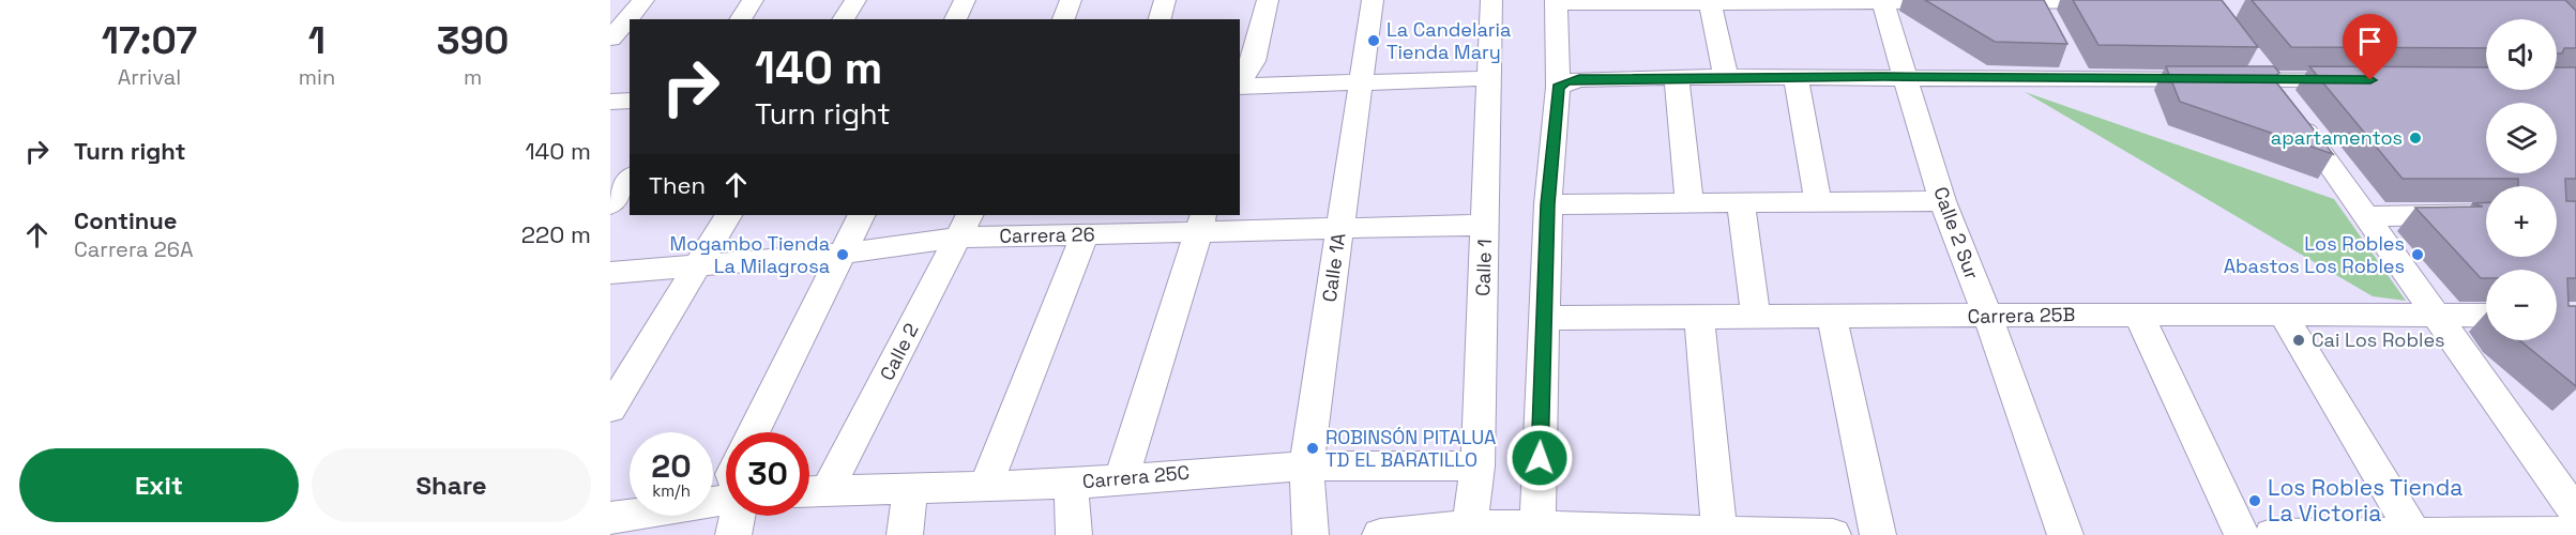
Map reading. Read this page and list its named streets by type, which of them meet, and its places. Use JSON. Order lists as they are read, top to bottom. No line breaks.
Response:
{"streets":{"street":["Calle 2 Sur","Carrera 26","Calle 1A","Calle 1","Carrera 25B","Calle 2","Carrera 25C"]},"crossings":[["Calle 2 Sur","Carrera 25B"],["Carrera 26","Calle 1A"],["Carrera 26","Calle 1"],["Carrera 26","Calle 2"],["Calle 1A","Carrera 25C"],["Calle 1","Carrera 25C"],["Calle 2","Carrera 25C"]],"places":["La Candelaria Tienda Mary","apartamentos","Mogambo Tienda La Milagrosa","Los Robles Abastos Los Robles","Cai Los Robles","ROBINSÓN PITALUA TD EL BARATILLO","Los Robles Tienda La Victoria"],"page":{"eta":["17:07","Arrival","1","min","390","m"],"map_buttons":["+","−"],"turn":["140 m","Turn right"],"list":[{"name":"Turn right","value":"140 m"},{"name":"Continue","note":"Carrera 26A","value":"220 m"}],"then":"Then","speed":"20 km/h","limit":"30","buttons":["Exit","Share"]}}
